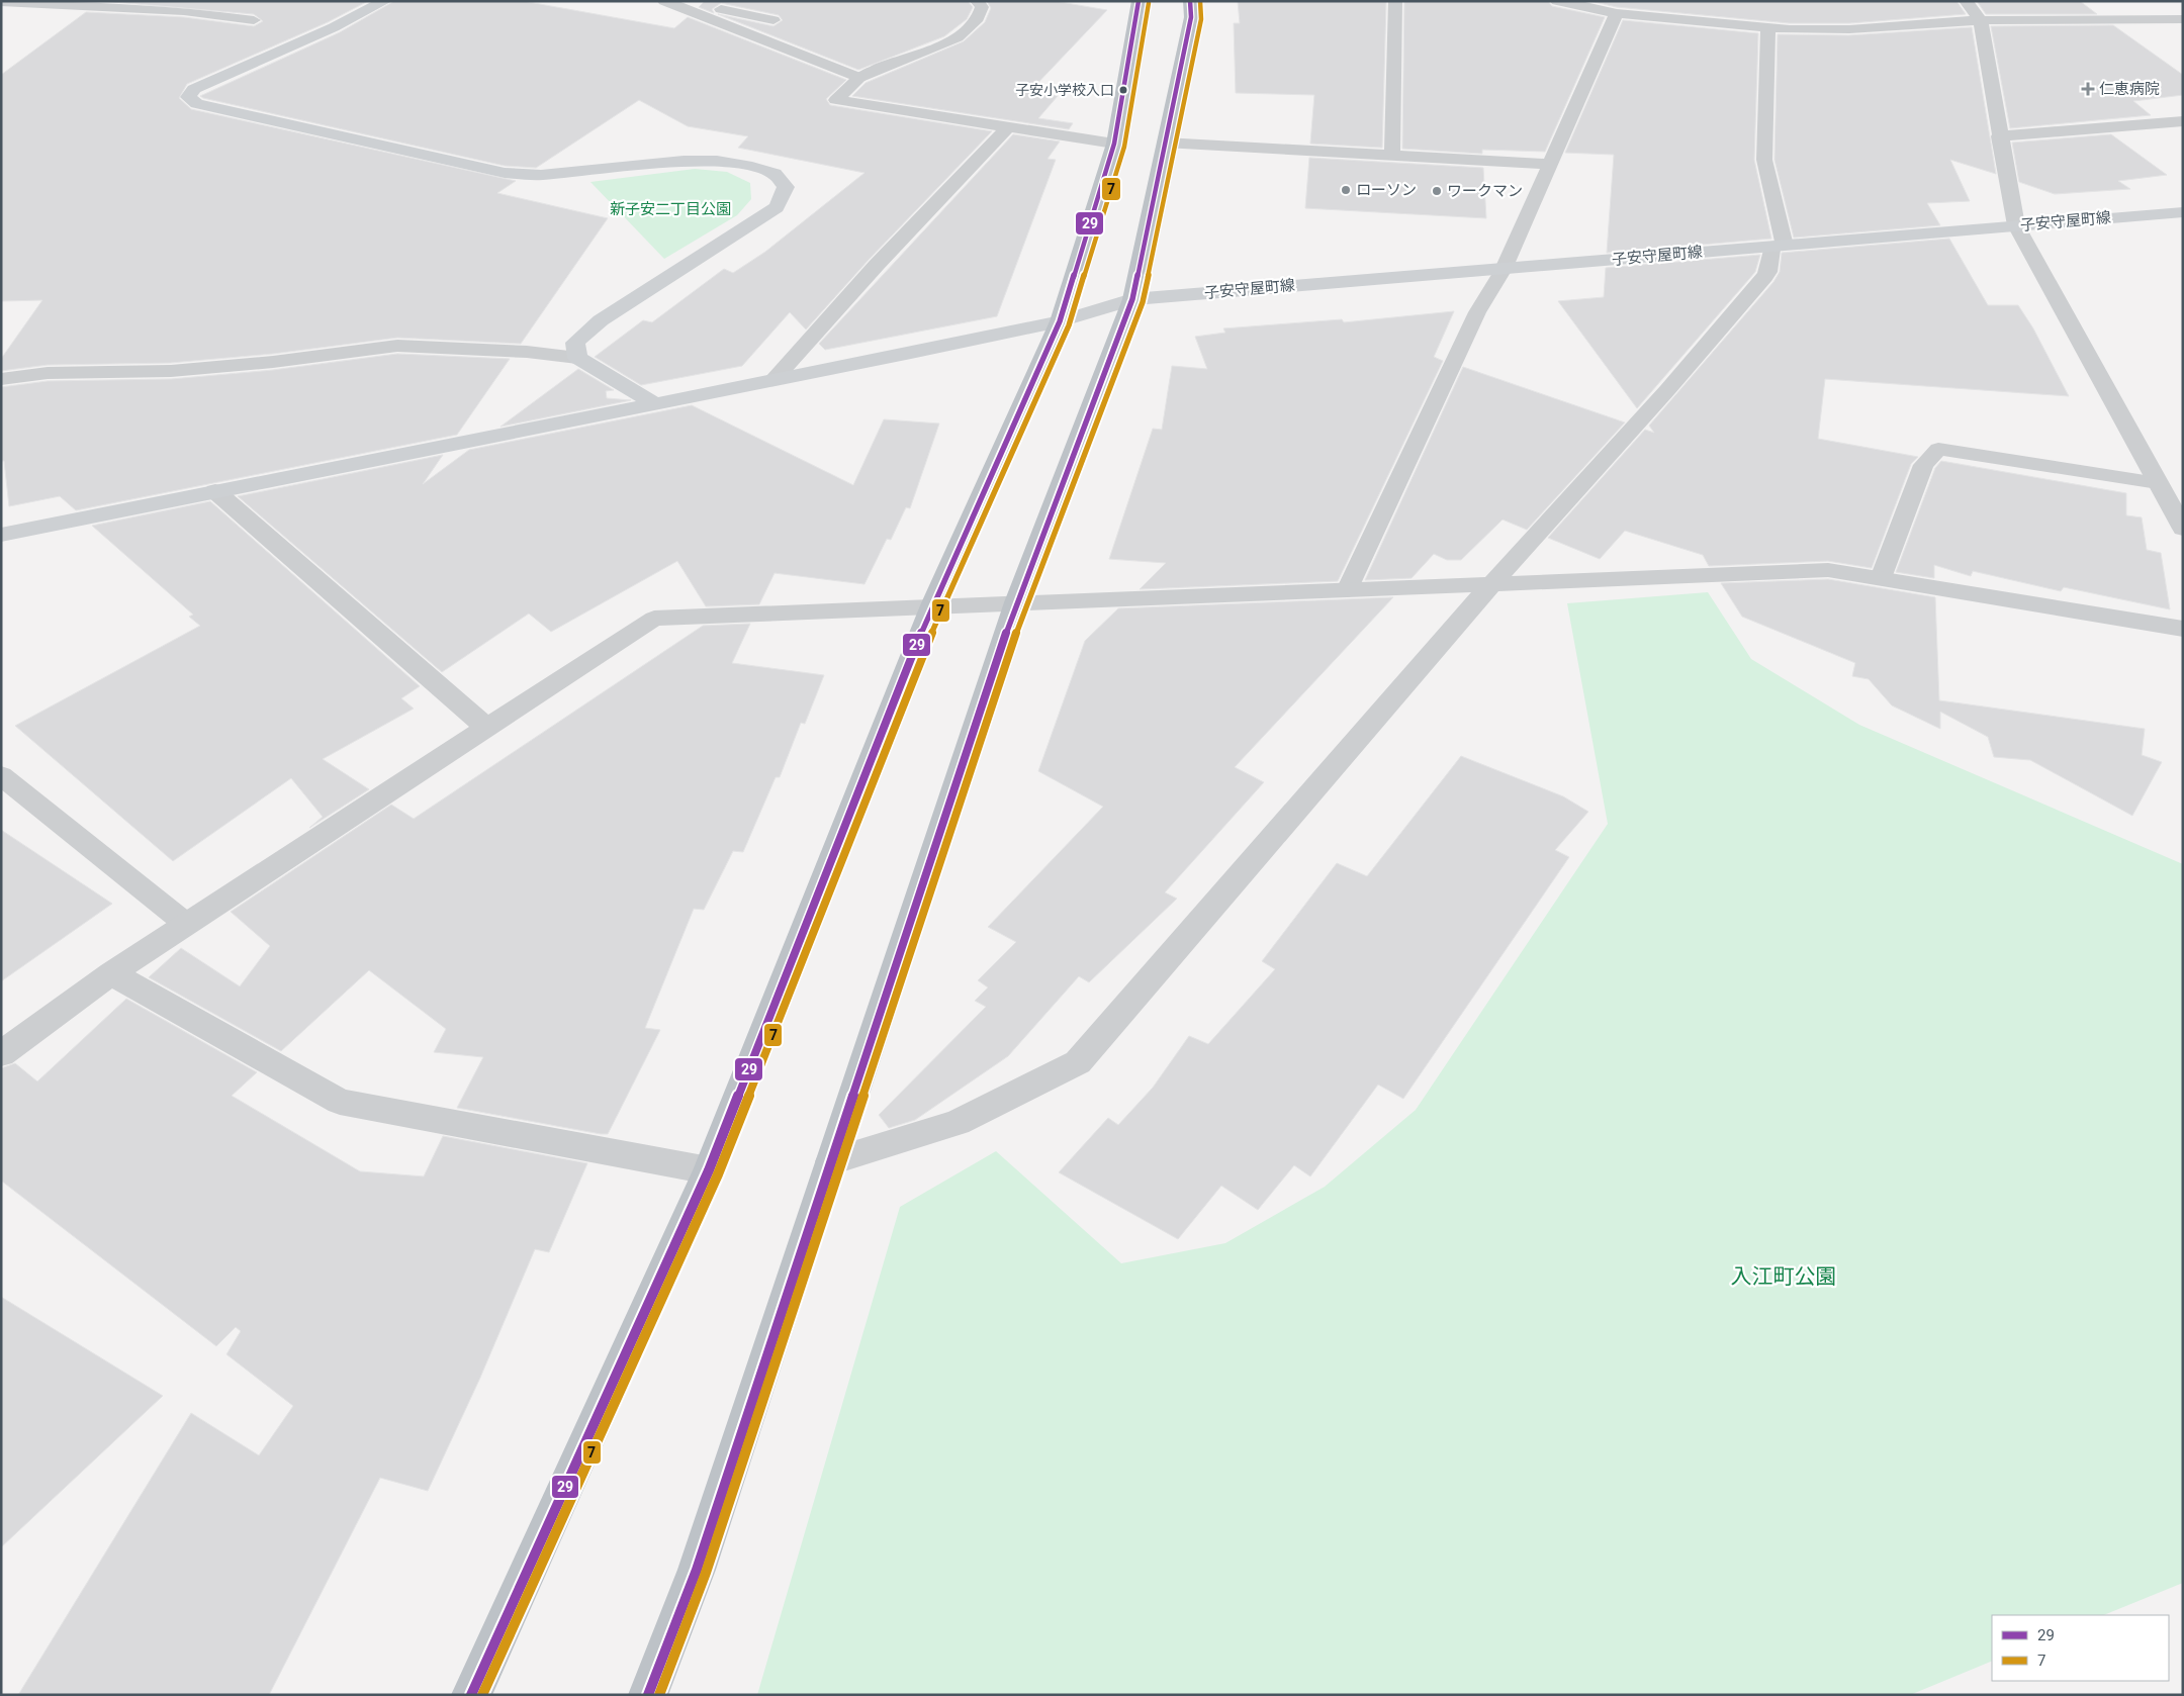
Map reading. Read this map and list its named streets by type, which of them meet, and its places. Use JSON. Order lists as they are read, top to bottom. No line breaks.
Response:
{"streets":{"street":["子安守屋町線"]},"parks":["新子安二丁目公園","入江町公園"],"places":{"health":["仁恵病院"],"other":["子安小学校入口","ローソン","ワークマン"]},"lines":["transit line 29","transit line 7"],"legend":["29","7"]}
